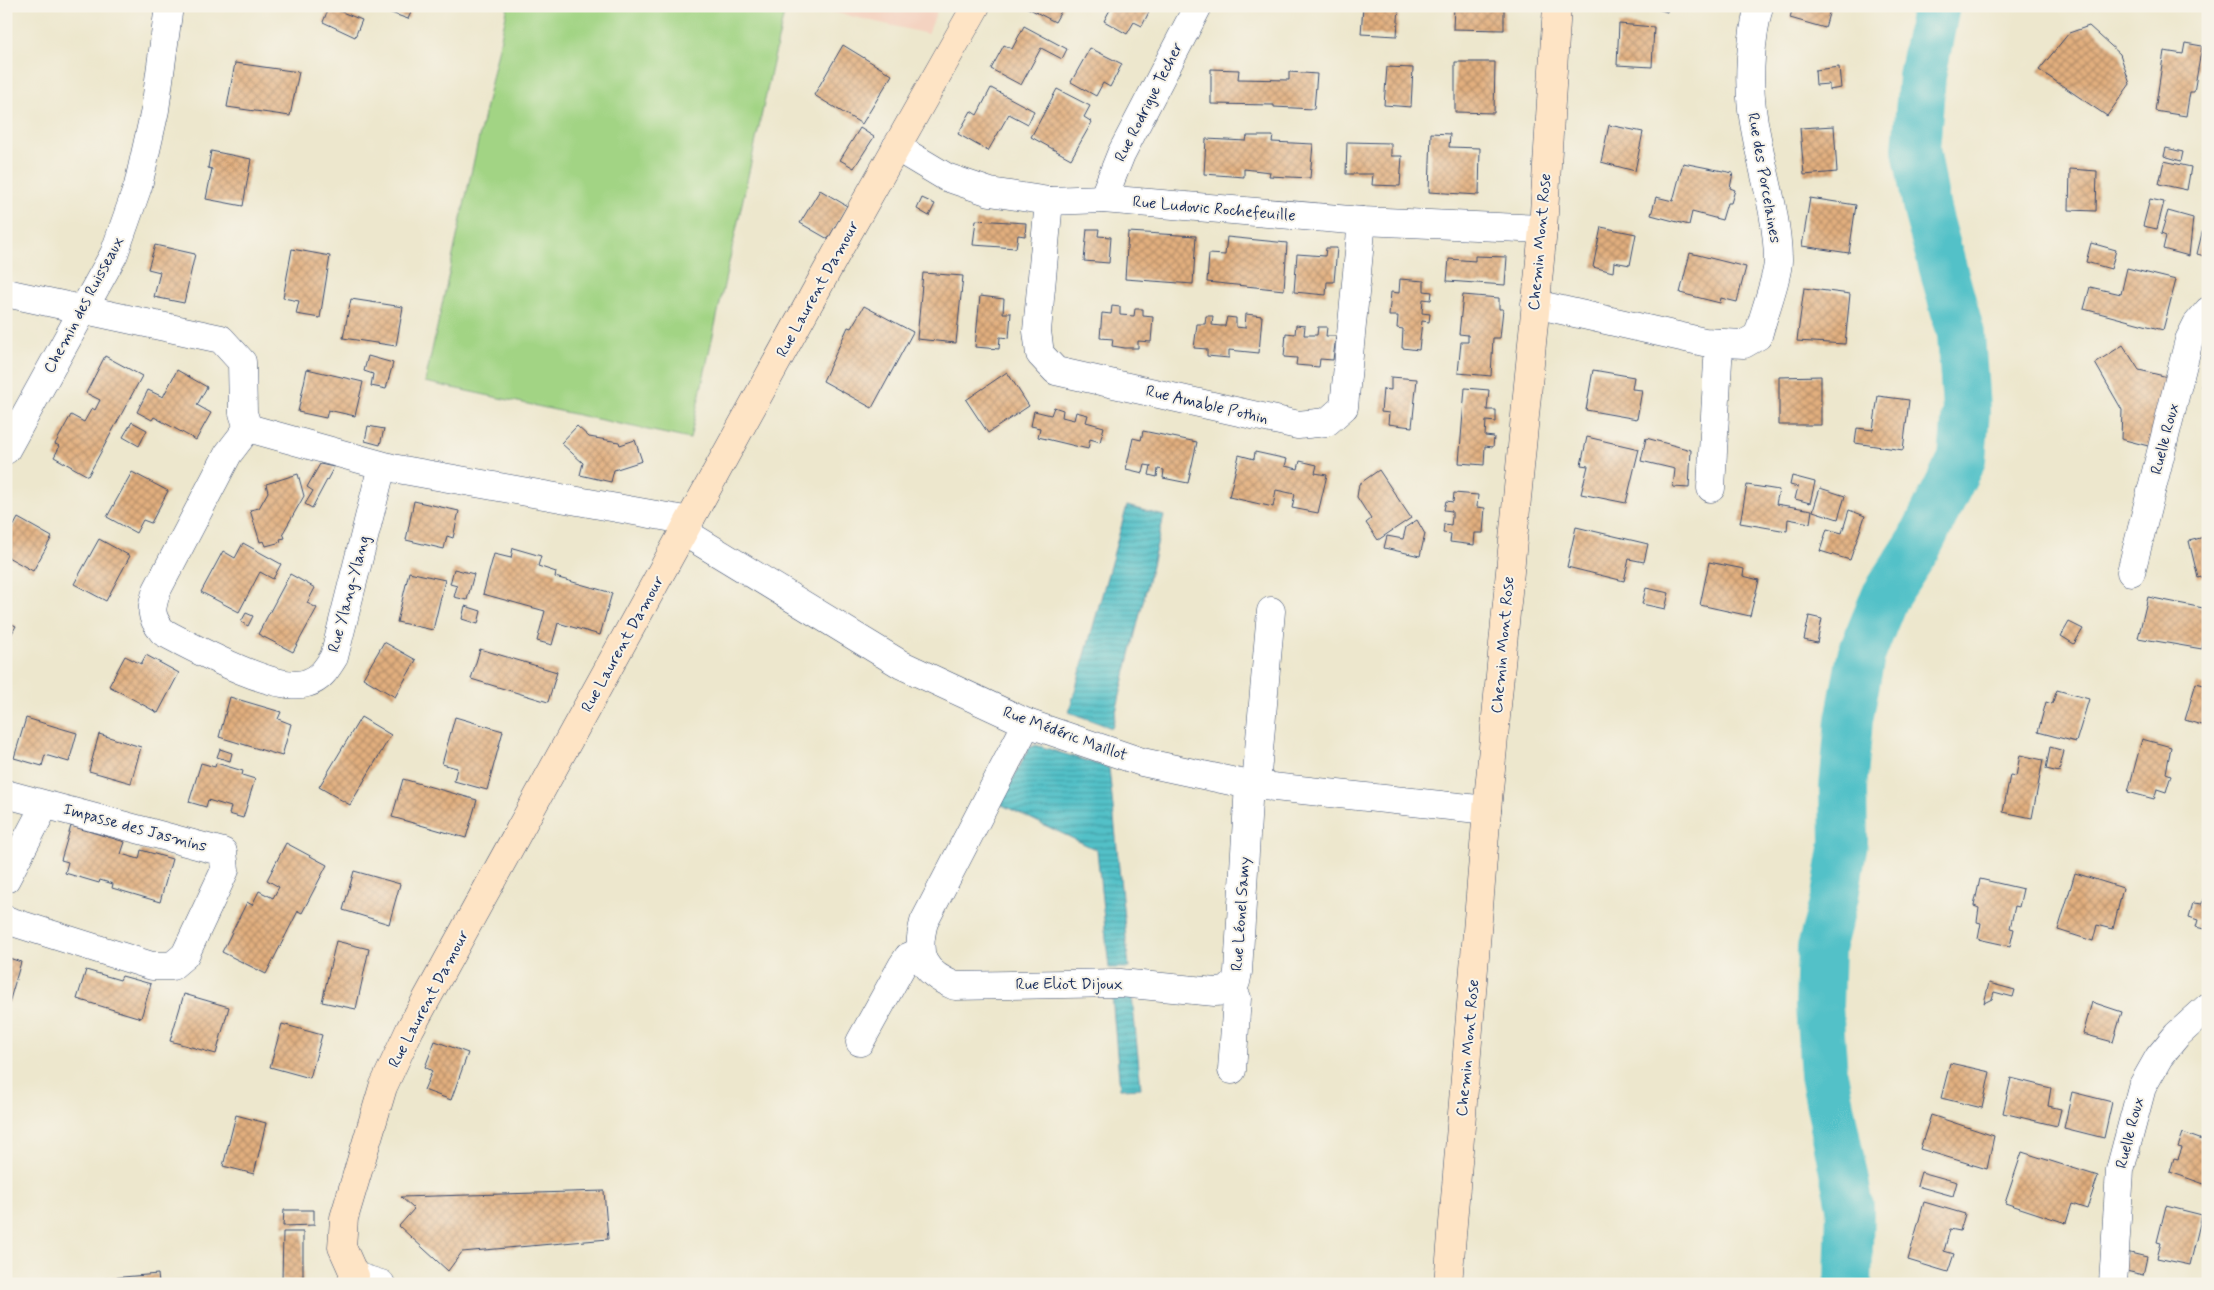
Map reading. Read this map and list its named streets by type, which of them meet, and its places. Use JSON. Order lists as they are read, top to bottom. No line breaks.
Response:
{"streets":{"street":["Rue Rodrigue Techer","Rue des Porcelaines","Rue Ludovic Rochefeuille","Chemin Mont Rose","Rue Laurent Damour","Chemin des Ruisseaux","Rue Amable Pothin","Ruelle Roux","Rue Ylang-Ylang","Rue Médéric Maillot","Impasse des Jasmins","Rue Léonel Samy","Rue Eliot Dijoux"]},"crossings":[["Rue Rodrigue Techer","Rue Ludovic Rochefeuille"],["Rue des Porcelaines","Chemin Mont Rose"],["Rue Ludovic Rochefeuille","Chemin Mont Rose"],["Rue Ludovic Rochefeuille","Rue Laurent Damour"],["Rue Ludovic Rochefeuille","Rue Amable Pothin"],["Chemin Mont Rose","Rue Médéric Maillot"],["Rue Laurent Damour","Rue Médéric Maillot"],["Rue Médéric Maillot","Rue Léonel Samy"],["Rue Léonel Samy","Rue Eliot Dijoux"]]}
